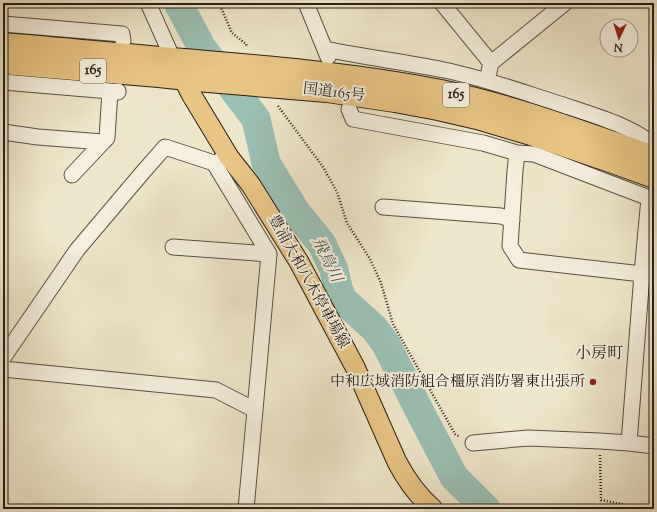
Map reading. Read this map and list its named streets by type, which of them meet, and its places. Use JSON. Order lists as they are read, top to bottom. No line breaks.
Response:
{"streets":{"highway":["165","国道165号"],"main road":["豊浦大和八木停車場線"]},"crossings":[["国道165号","豊浦大和八木停車場線"]],"districts":["小房町"],"water":["飛鳥川"],"places":["中和広域消防組合橿原消防署東出張所"],"north":"bottom"}
